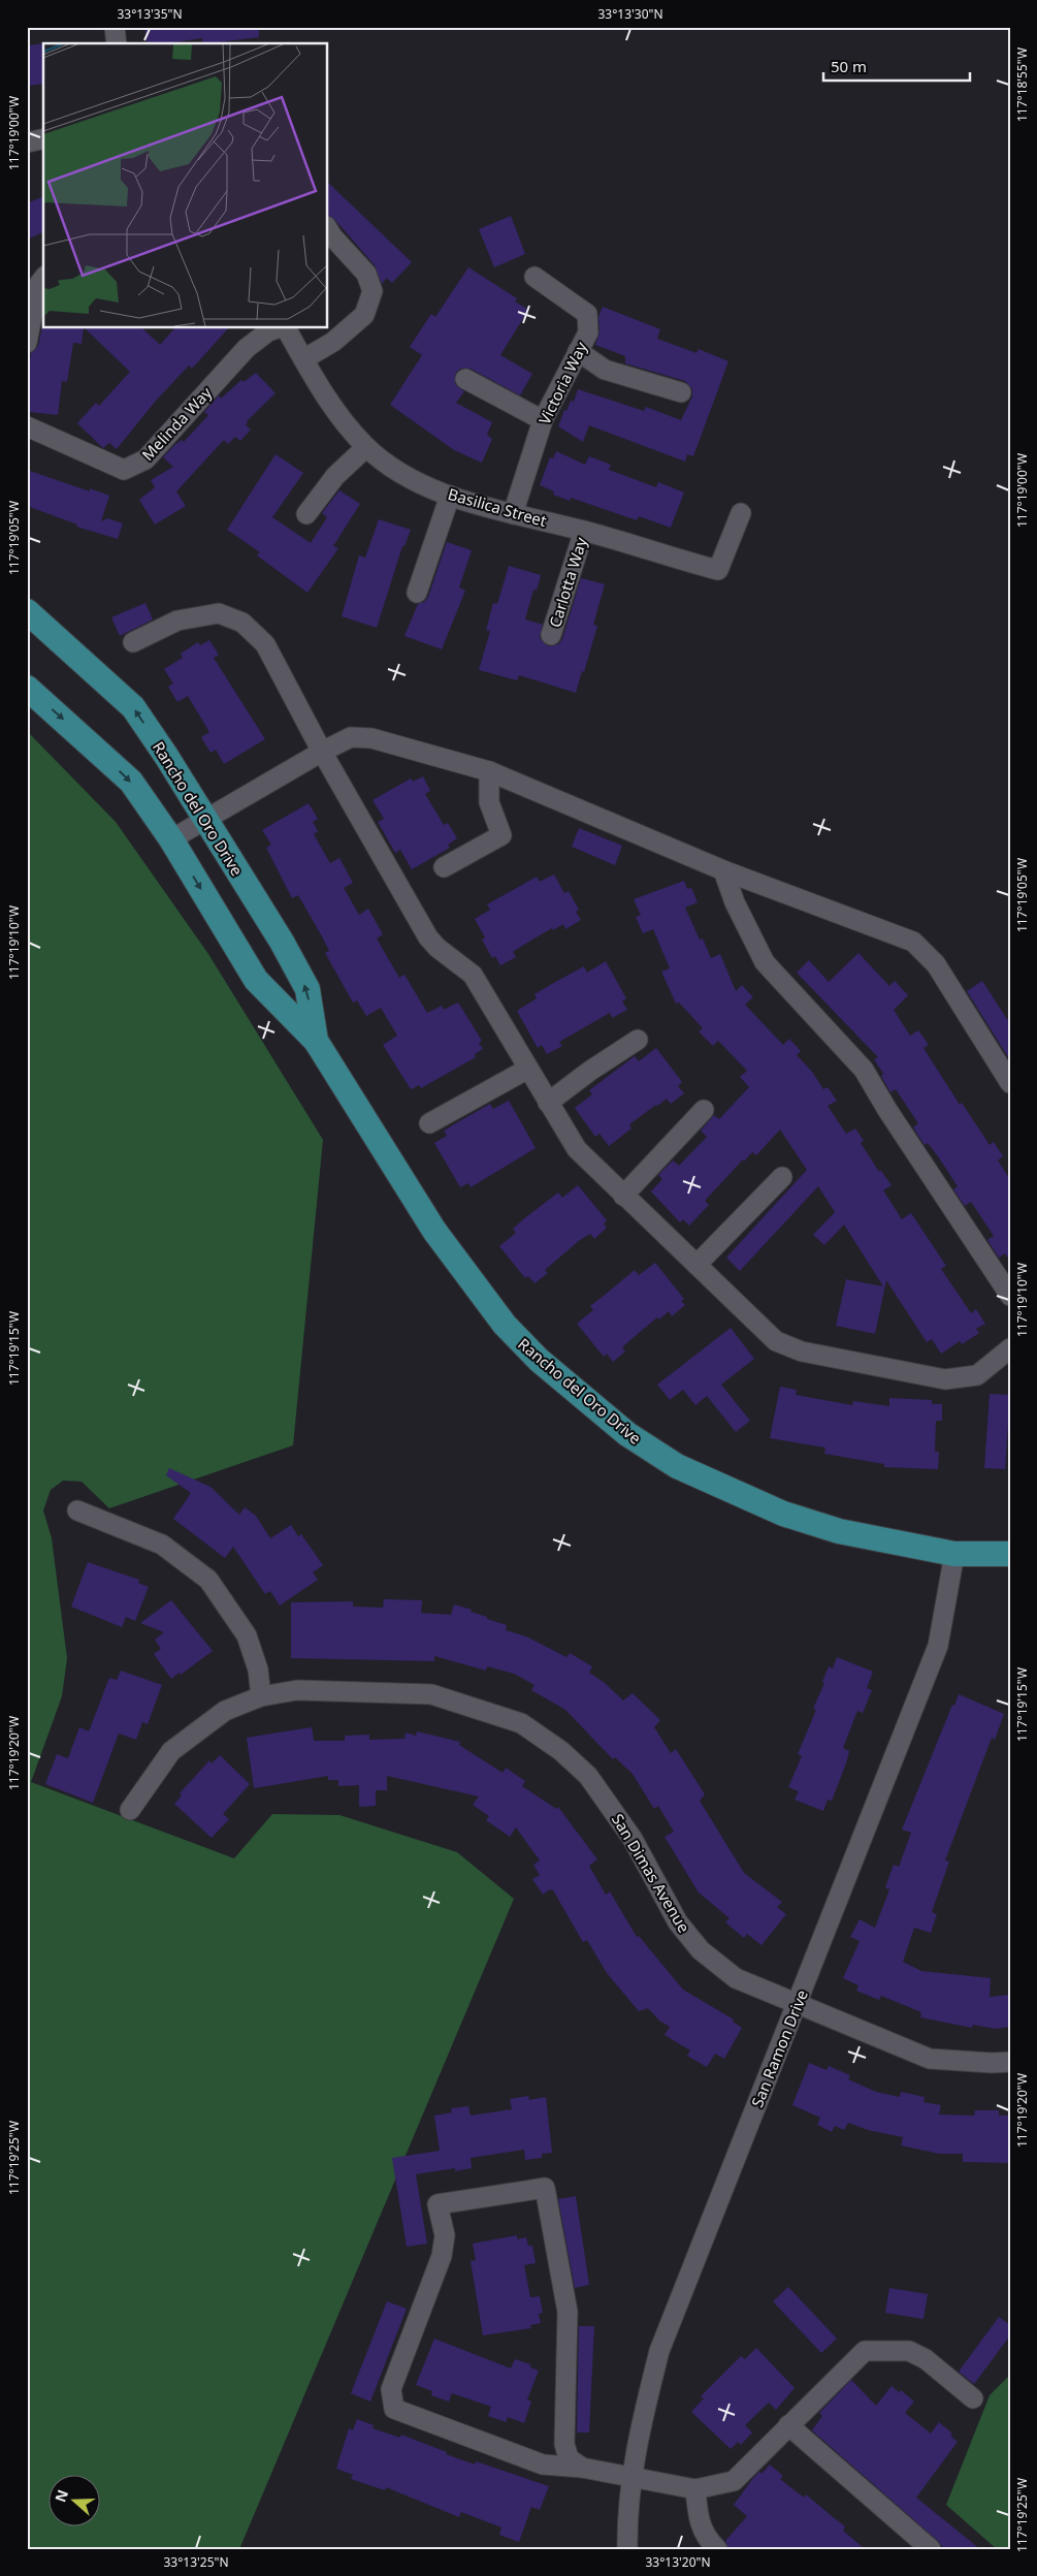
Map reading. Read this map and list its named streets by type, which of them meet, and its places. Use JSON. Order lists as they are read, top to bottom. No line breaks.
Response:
{"streets":{"main road":["Rancho del Oro Drive"],"street":["Victoria Way","Melinda Way","Basilica Street","Carlotta Way","San Dimas Avenue","San Ramon Drive"]},"crossings":[["Victoria Way","Basilica Street"],["Basilica Street","Carlotta Way"],["Rancho del Oro Drive","San Ramon Drive"],["San Dimas Avenue","San Ramon Drive"]],"scale_bar":"50 m","north":"left","coordinates":["33°13'35\"N","33°13'30\"N","117°18'55\"W","117°19'00\"W","117°19'05\"W","117°19'10\"W","117°19'15\"W","117°19'20\"W","117°19'25\"W","33°13'25\"N","33°13'20\"N"]}
